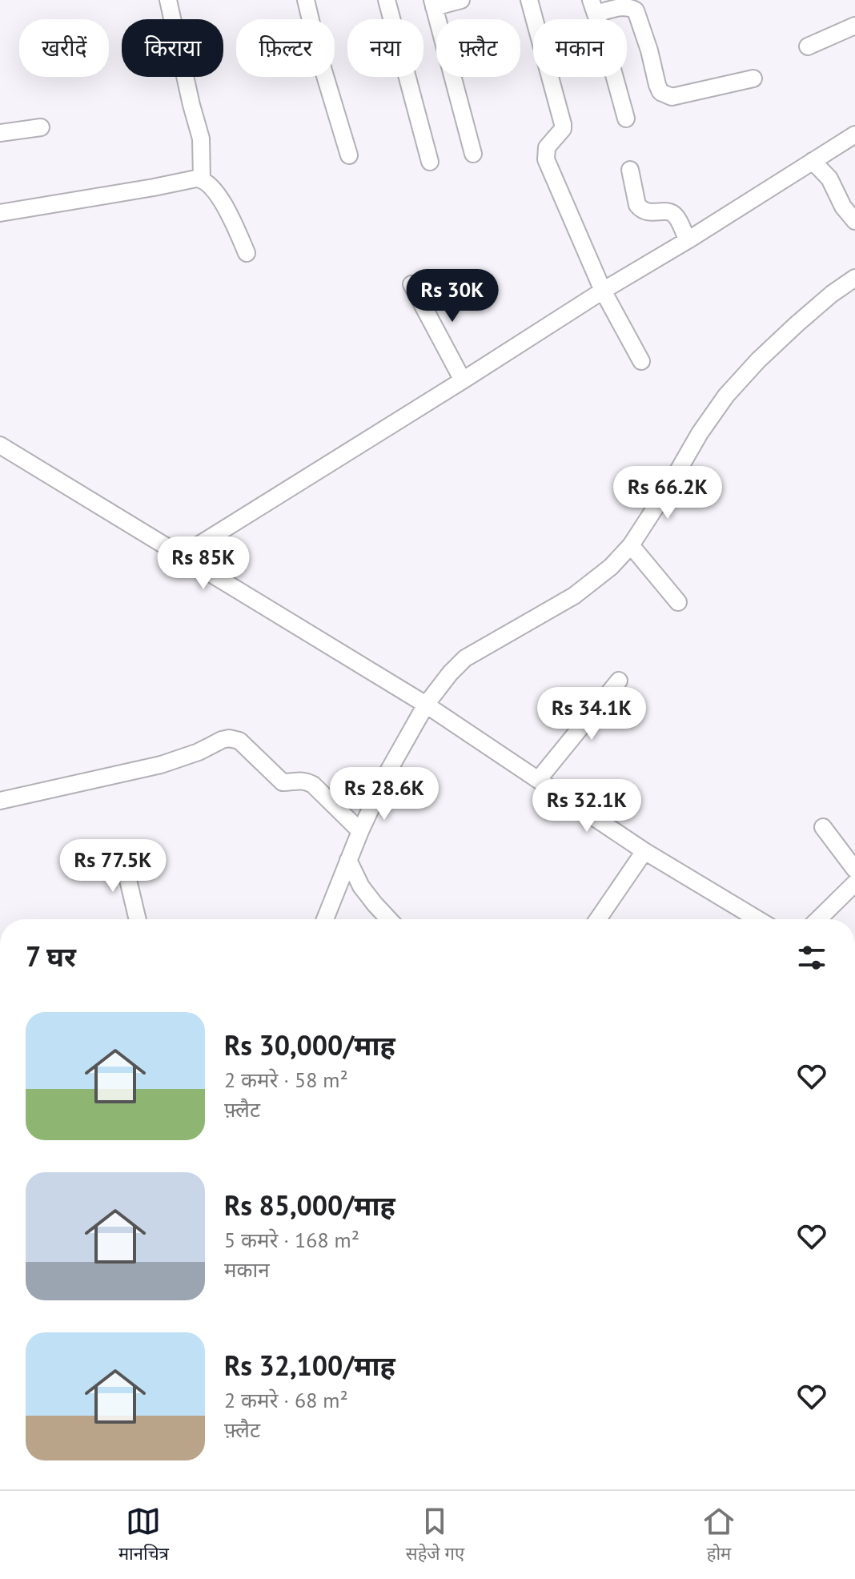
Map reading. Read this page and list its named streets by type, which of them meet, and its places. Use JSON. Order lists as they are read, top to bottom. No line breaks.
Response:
{"page":{"chip":["खरीदें","किराया","फ़िल्टर","नया","फ़्लैट","मकान"],"price":["Rs 30K","Rs 66.2K","Rs 85K","Rs 34.1K","Rs 28.6K","Rs 32.1K","Rs 77.5K"],"heading":"7 घर","list":[{"name":"Rs 30,000/माह","note":"2 कमरे · 58 m² · फ़्लैट"},{"name":"Rs 85,000/माह","note":"5 कमरे · 168 m² · मकान"},{"name":"Rs 32,100/माह","note":"2 कमरे · 68 m² · फ़्लैट"}],"tabs":["मानचित्र","सहेजे गए","होम"]}}
